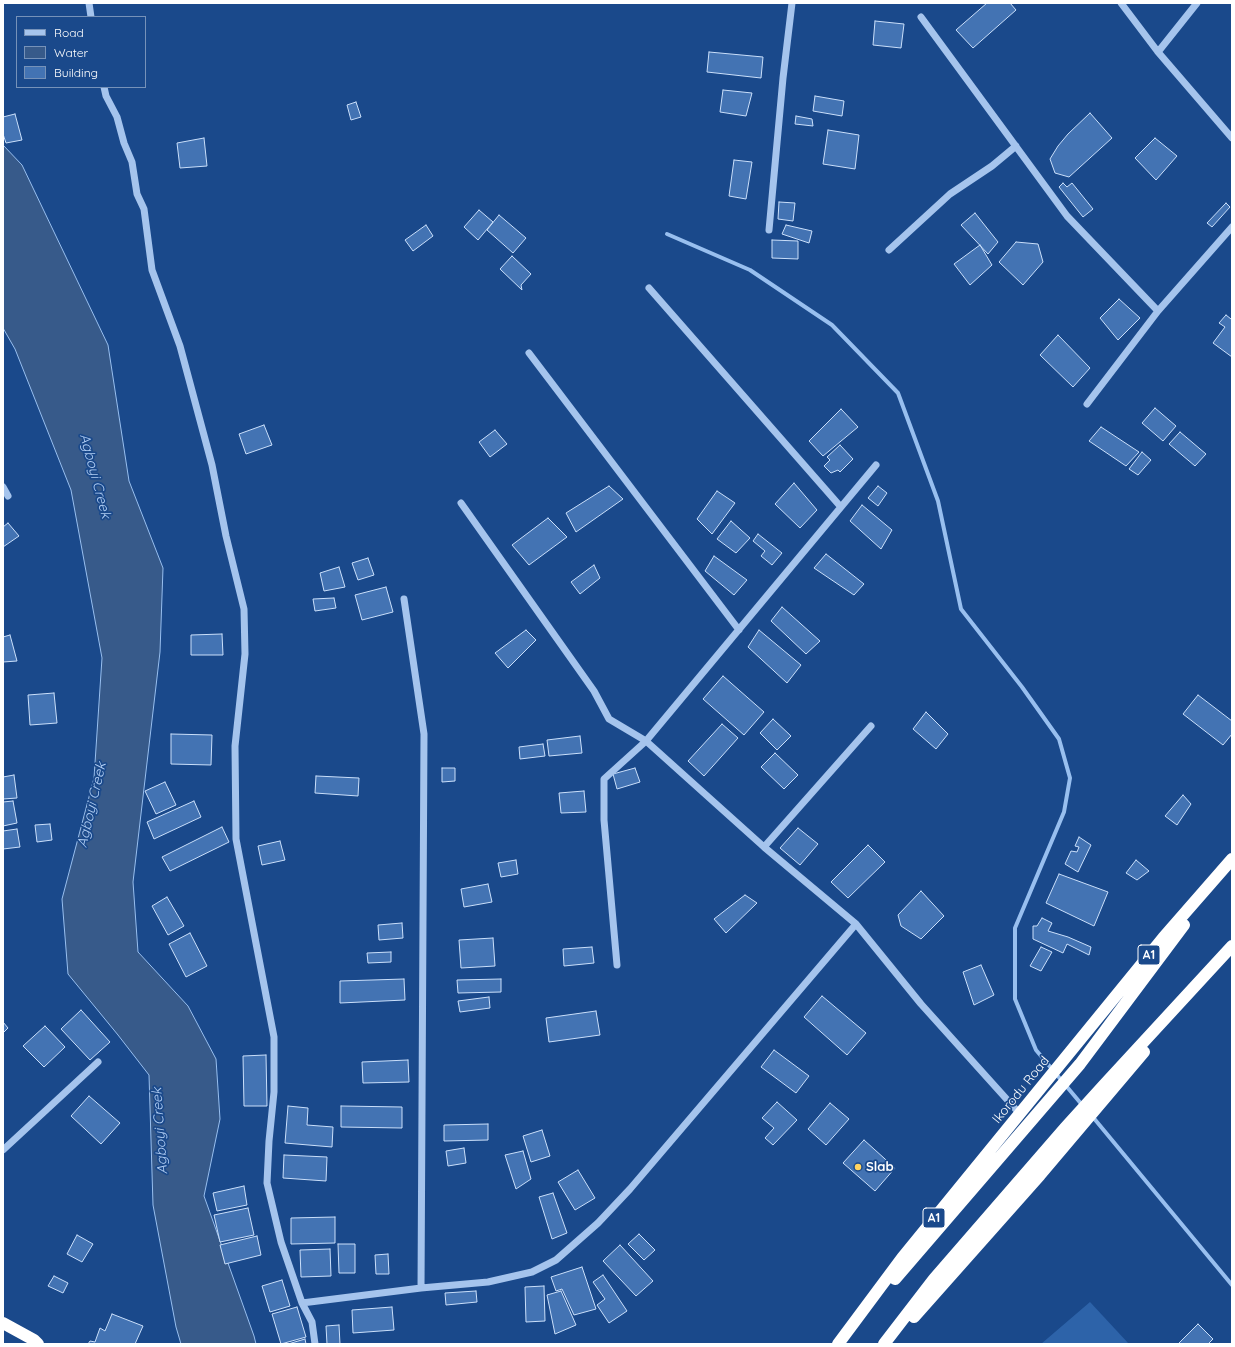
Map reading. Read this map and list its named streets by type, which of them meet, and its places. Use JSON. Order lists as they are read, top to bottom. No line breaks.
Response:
{"streets":{"highway":["A1","Ikorodu Road"]},"water":["Agboyi Creek"],"places":["Slab"],"legend":["Road","Water","Building"]}
